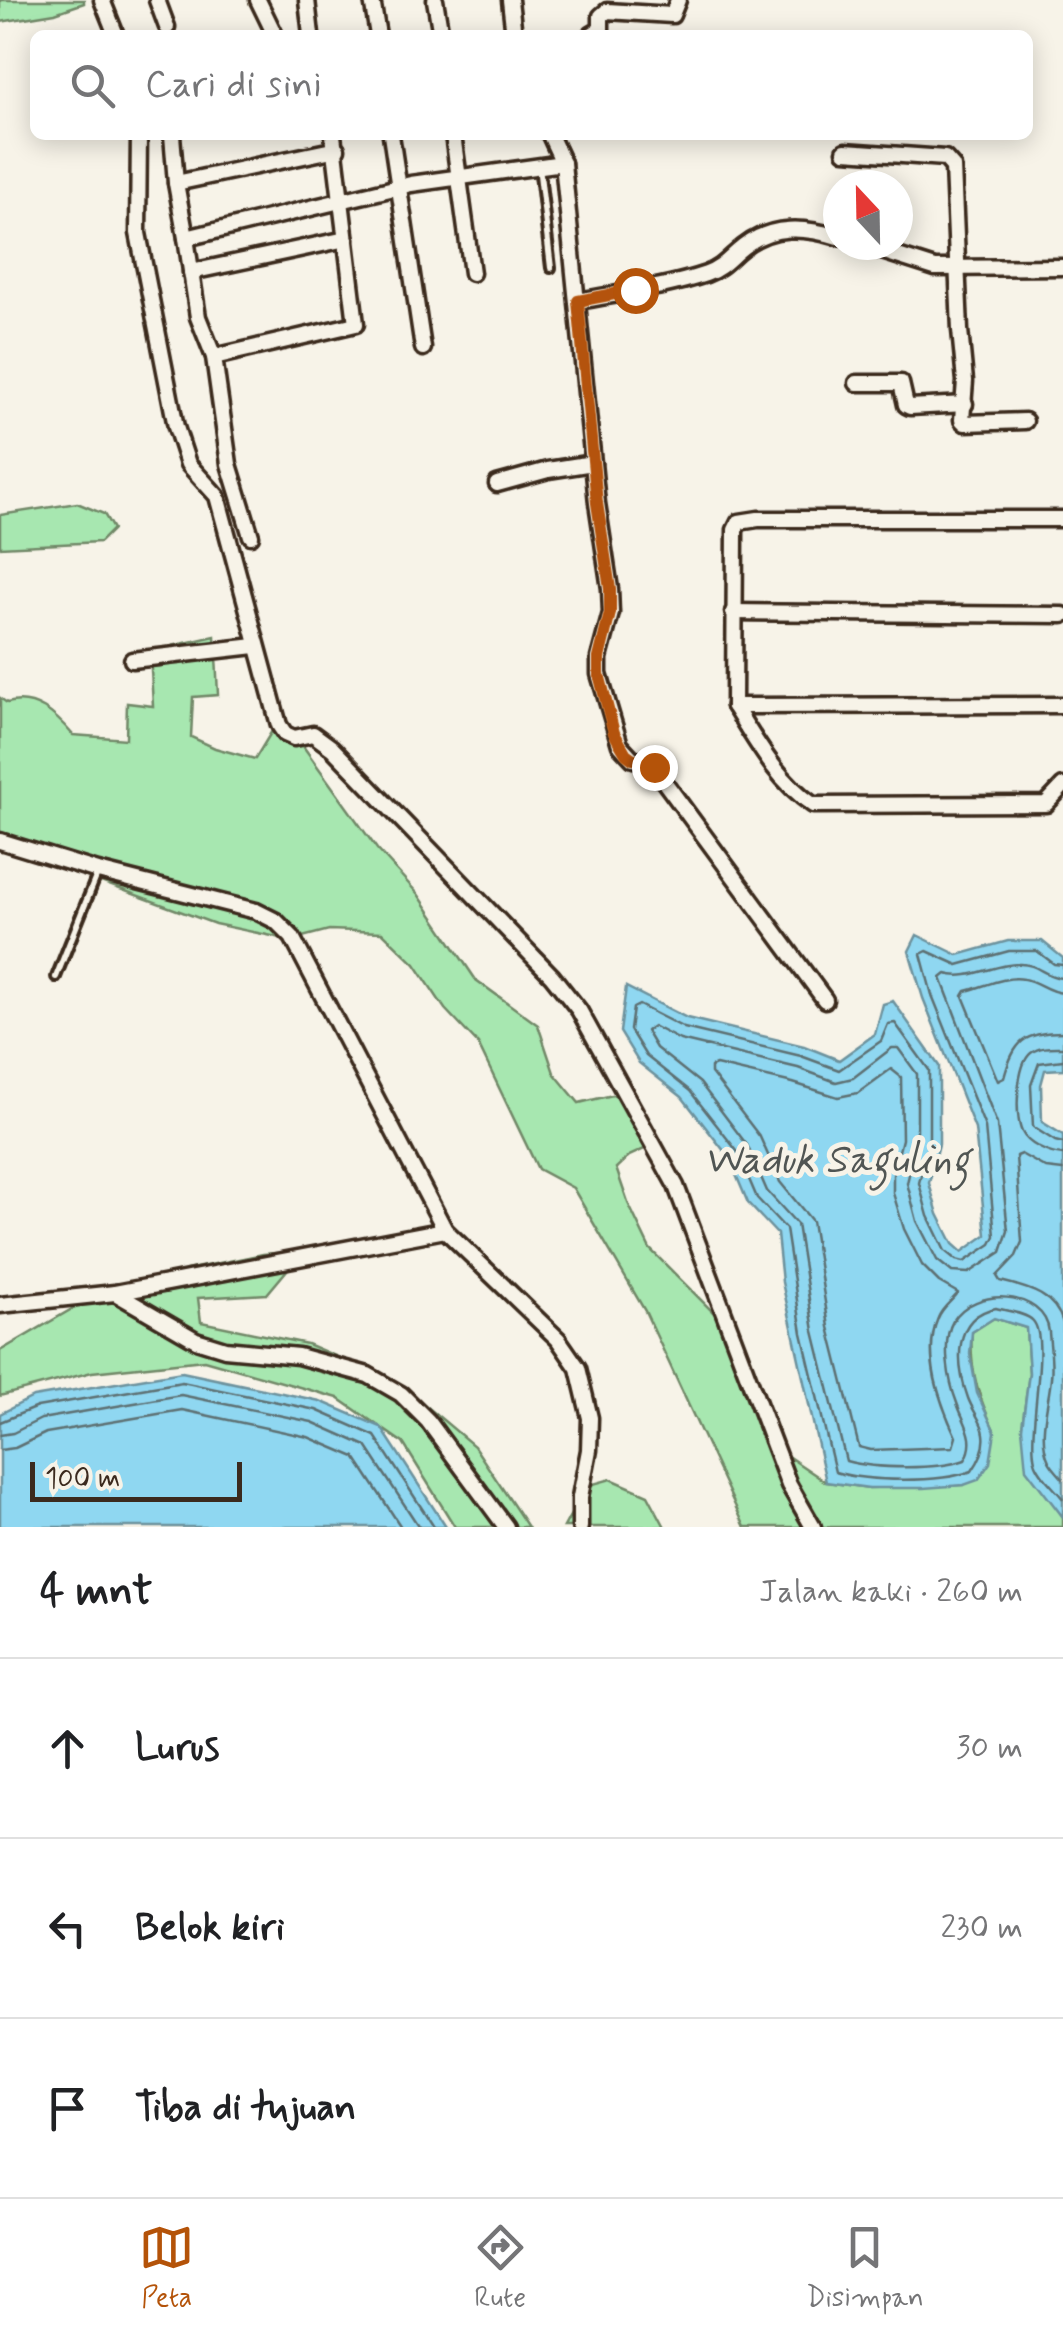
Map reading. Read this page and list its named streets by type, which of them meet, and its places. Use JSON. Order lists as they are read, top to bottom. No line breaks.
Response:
{"water":["Waduk Saguling"],"scale_bar":"100 m","north":"top","page":{"search":"Cari di sini","scale":"100 m","heading":["4 mnt","Jalan kaki · 260 m"],"list":[["Lurus","30 m"],["Belok kiri","230 m"],"Tiba di tujuan"],"nav":["Peta","Rute","Disimpan"]}}
